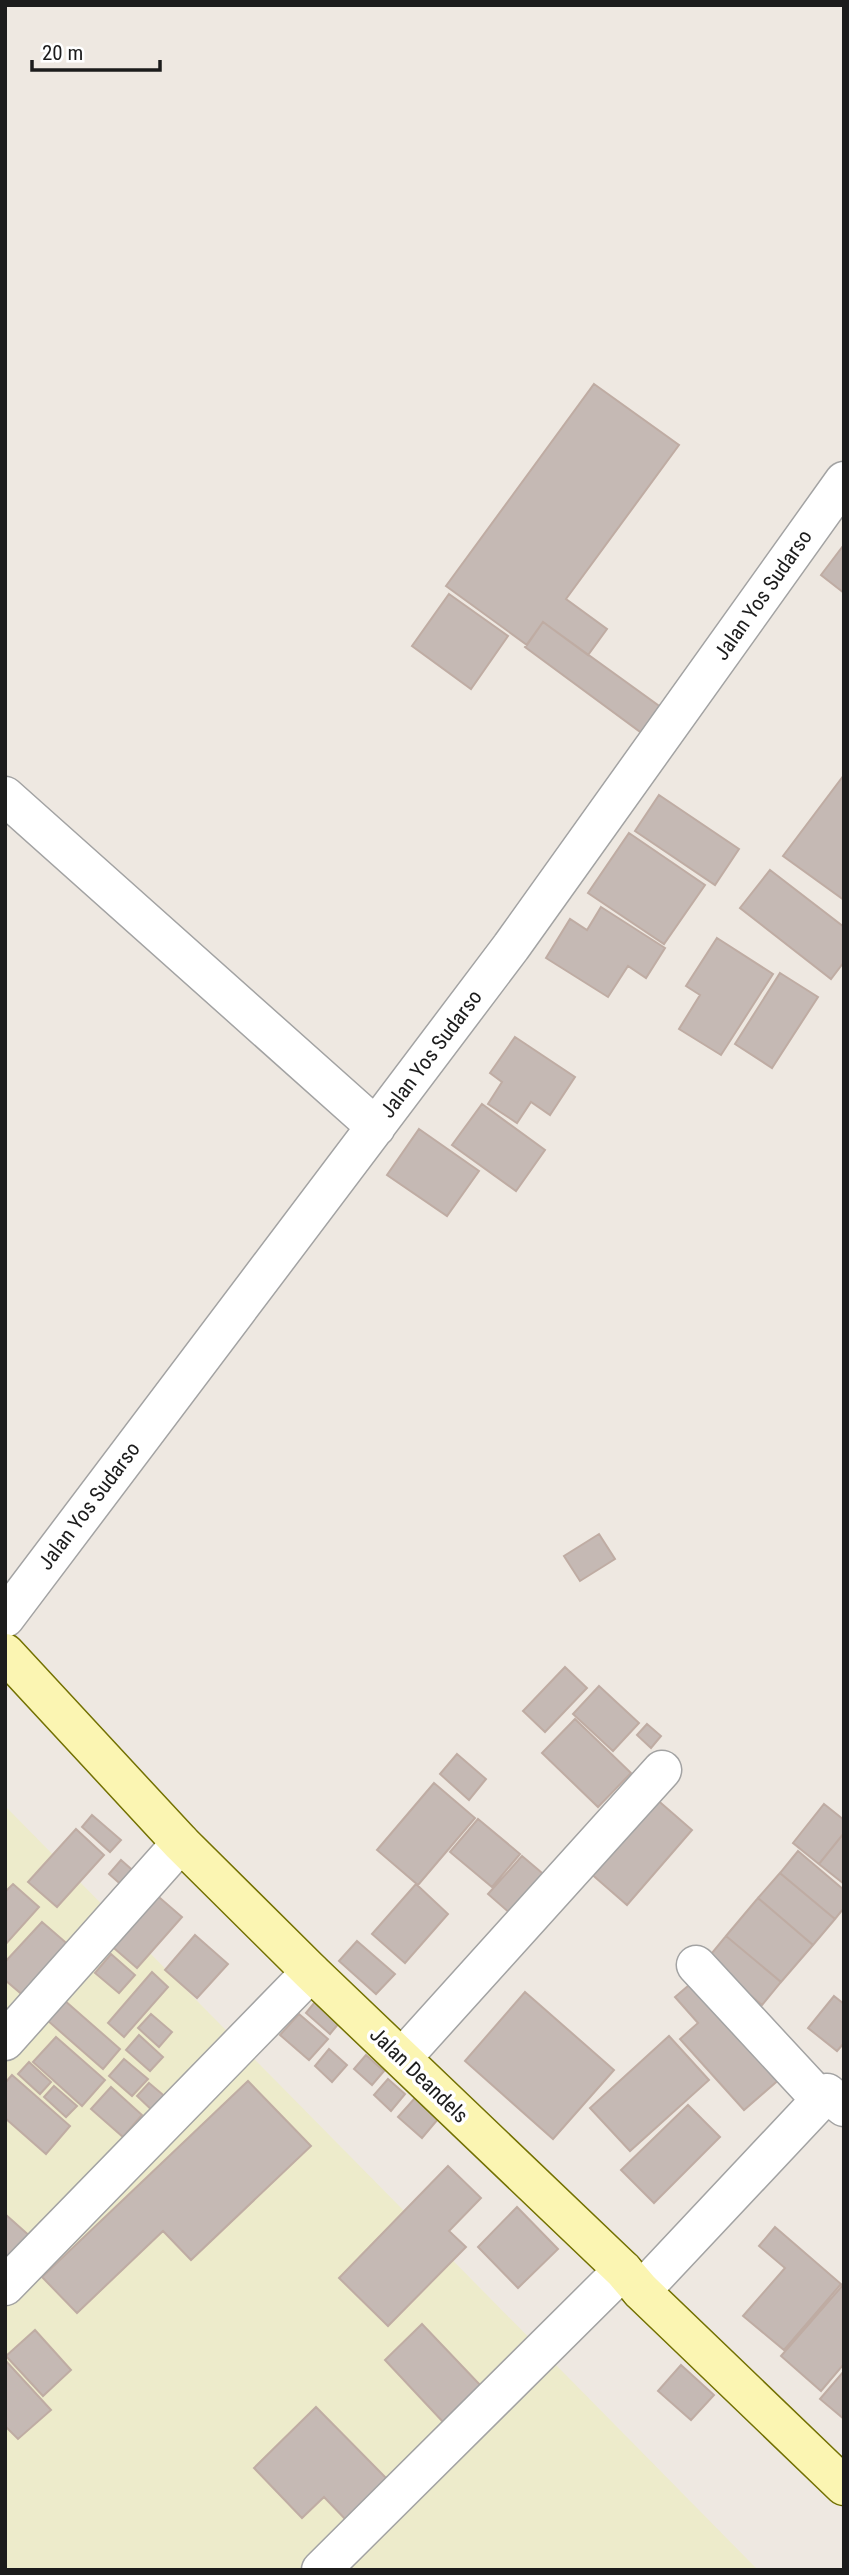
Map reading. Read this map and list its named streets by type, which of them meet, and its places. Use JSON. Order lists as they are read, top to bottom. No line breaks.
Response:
{"streets":{"street":["Jalan Yos Sudarso","Jalan Deandels"]},"scale_bar":"20 m"}
